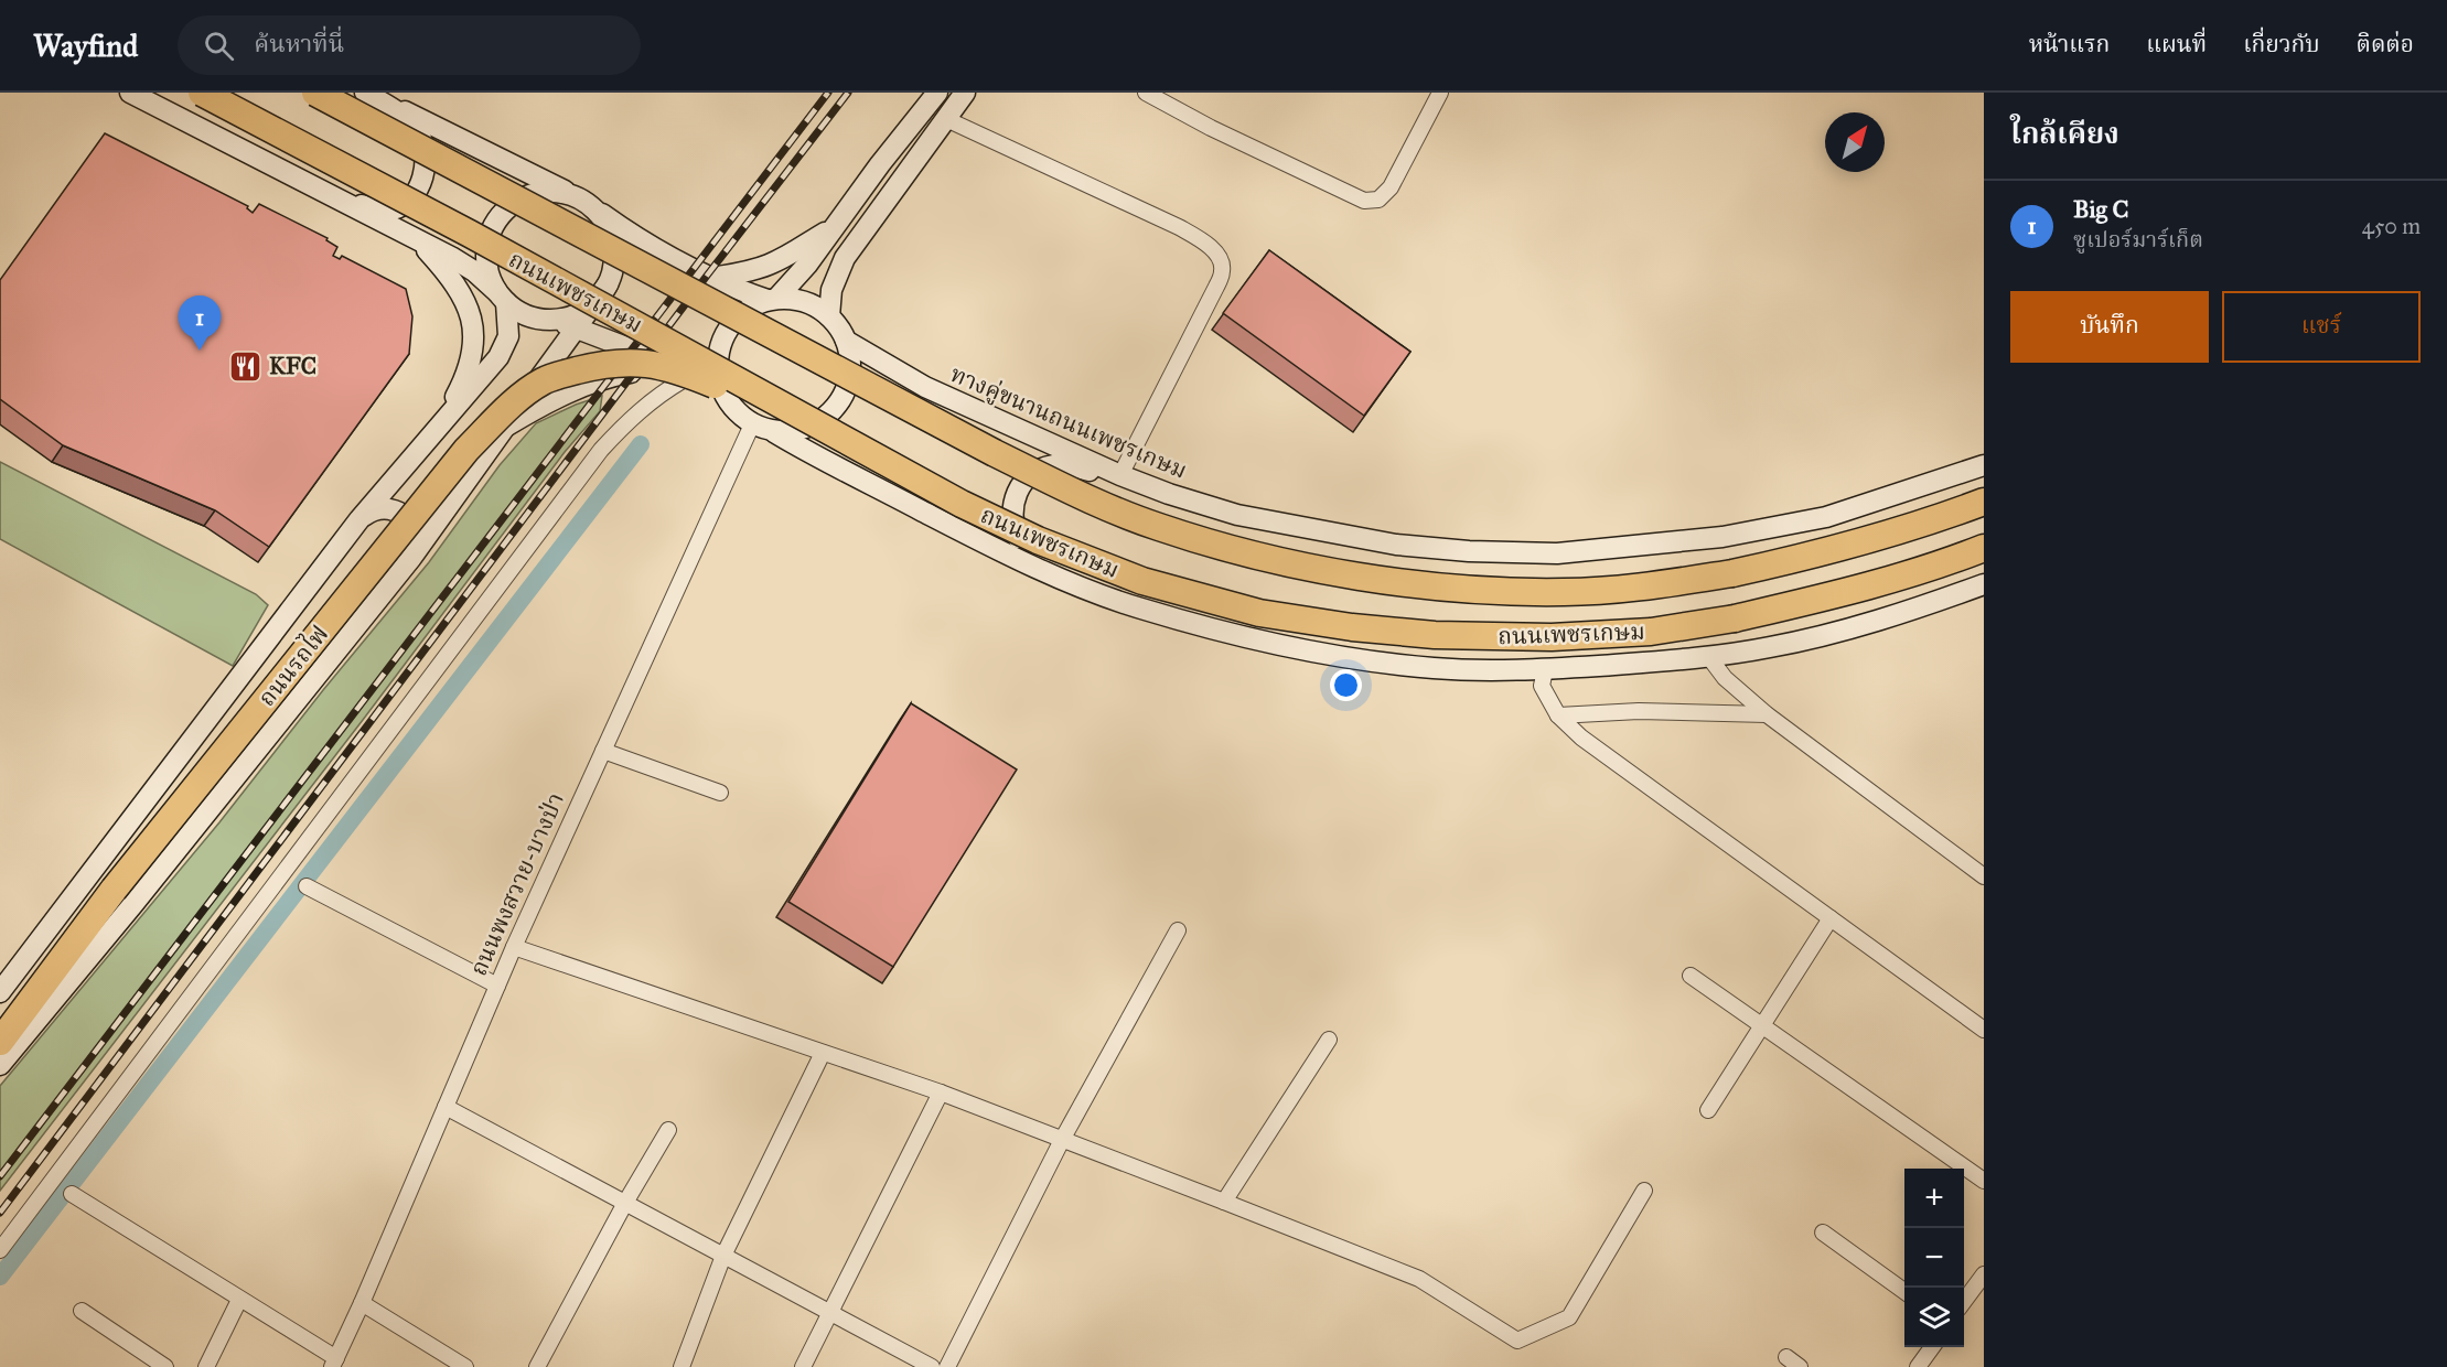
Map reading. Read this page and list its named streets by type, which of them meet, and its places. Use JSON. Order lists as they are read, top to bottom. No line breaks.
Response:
{"streets":{"highway":["ถนนเพชรเกษม"],"main road":["ทางคู่ขนานถนนเพชรเกษม","ถนนรถไฟ"],"street":["ถนนพงสวาย-บางป่า"]},"crossings":[["ถนนเพชรเกษม","ทางคู่ขนานถนนเพชรเกษม"],["ถนนเพชรเกษม","ถนนรถไฟ"],["ถนนเพชรเกษม","ถนนพงสวาย-บางป่า"],["ทางคู่ขนานถนนเพชรเกษม","ถนนพงสวาย-บางป่า"]],"places":{"restaurant":["KFC"]},"north":"top right","page":{"header":"Wayfind","search":"ค้นหาที่นี่","nav":["หน้าแรก","แผนที่","เกี่ยวกับ","ติดต่อ"],"heading":"ใกล้เคียง","list":[{"mark":"1","name":"Big C","note":"ซูเปอร์มาร์เก็ต","value":"450 m"}],"buttons":["บันทึก","แชร์"],"pins":"1","map_buttons":["+","−"]}}
